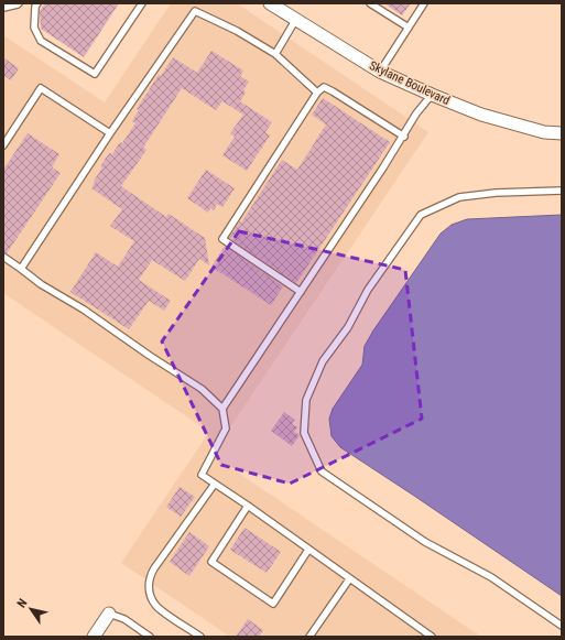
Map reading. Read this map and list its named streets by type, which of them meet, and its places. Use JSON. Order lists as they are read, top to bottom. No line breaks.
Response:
{"streets":{"street":["Skylane Boulevard"]},"north":"top left"}
